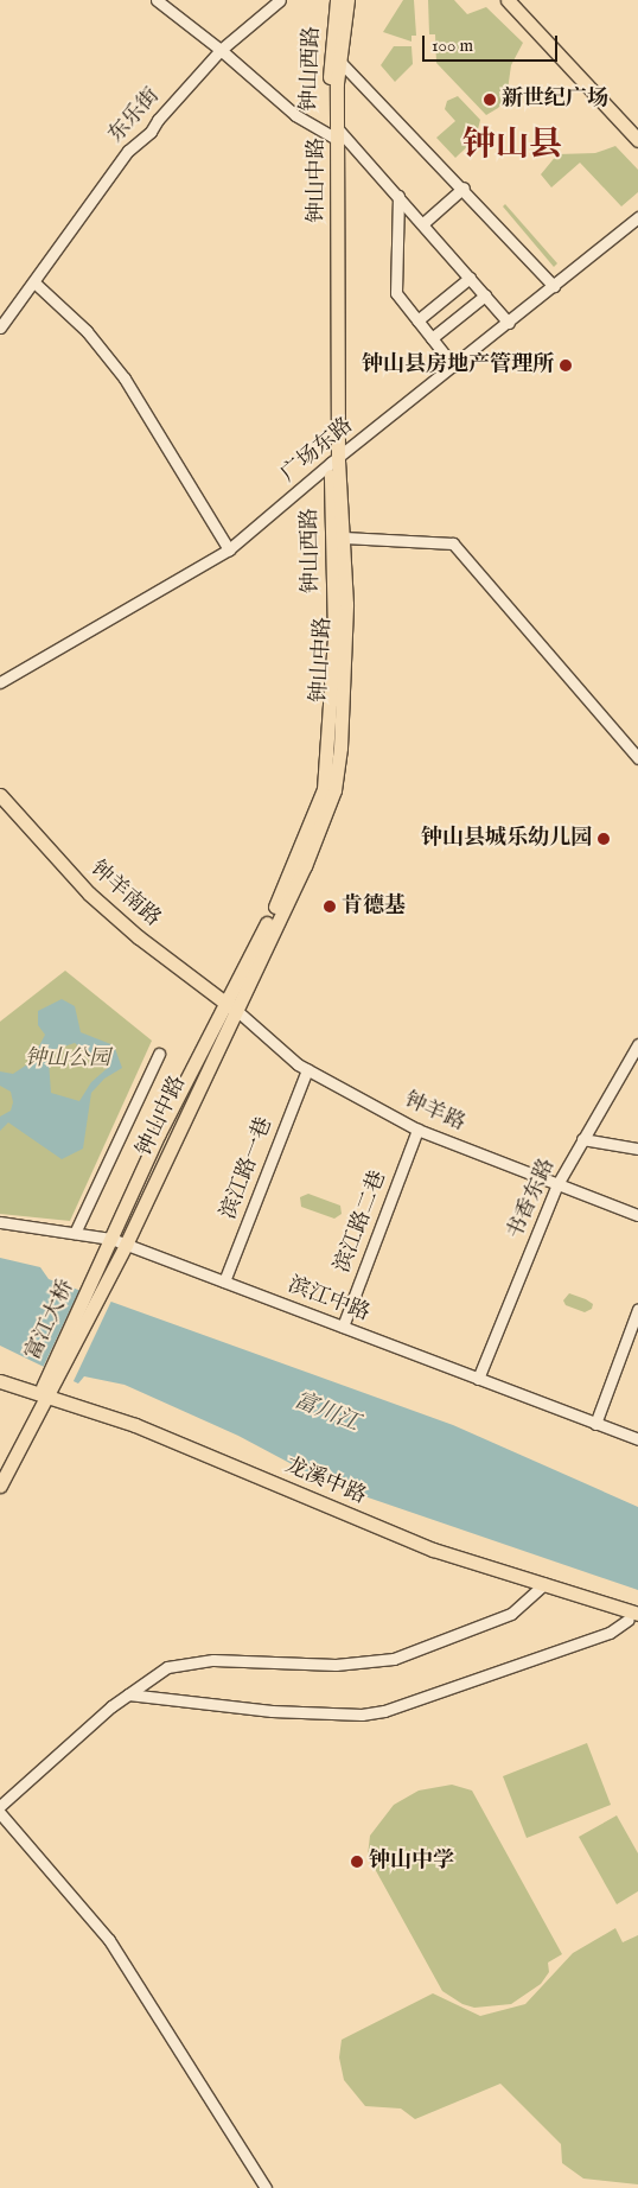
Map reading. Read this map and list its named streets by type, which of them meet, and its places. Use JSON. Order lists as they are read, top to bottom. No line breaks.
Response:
{"streets":{"main road":["钟山西路","钟山中路","钟羊南路","富江大桥","龙溪中路"],"street":["东乐街","广场东路","钟羊路","滨江路一巷","书香东路","滨江路二巷","滨江中路"]},"crossings":[["钟山西路","钟山中路"],["钟山西路","广场东路"],["钟山西路","钟羊南路"],["钟山西路","钟羊路"],["钟山西路","滨江中路"],["钟山西路","富江大桥"],["钟山中路","广场东路"],["钟山中路","钟羊南路"],["钟山中路","钟羊路"],["钟山中路","滨江中路"],["钟山中路","富江大桥"],["钟羊南路","钟羊路"],["钟羊路","滨江路一巷"],["钟羊路","书香东路"],["钟羊路","滨江路二巷"],["滨江路一巷","滨江中路"],["书香东路","滨江中路"],["滨江路二巷","滨江中路"],["富江大桥","龙溪中路"]],"districts":["钟山县"],"water":["富川江"],"parks":["钟山公园"],"places":["新世纪广场","钟山县房地产管理所","钟山县城乐幼儿园","肯德基","钟山中学"],"scale_bar":"100 m"}
